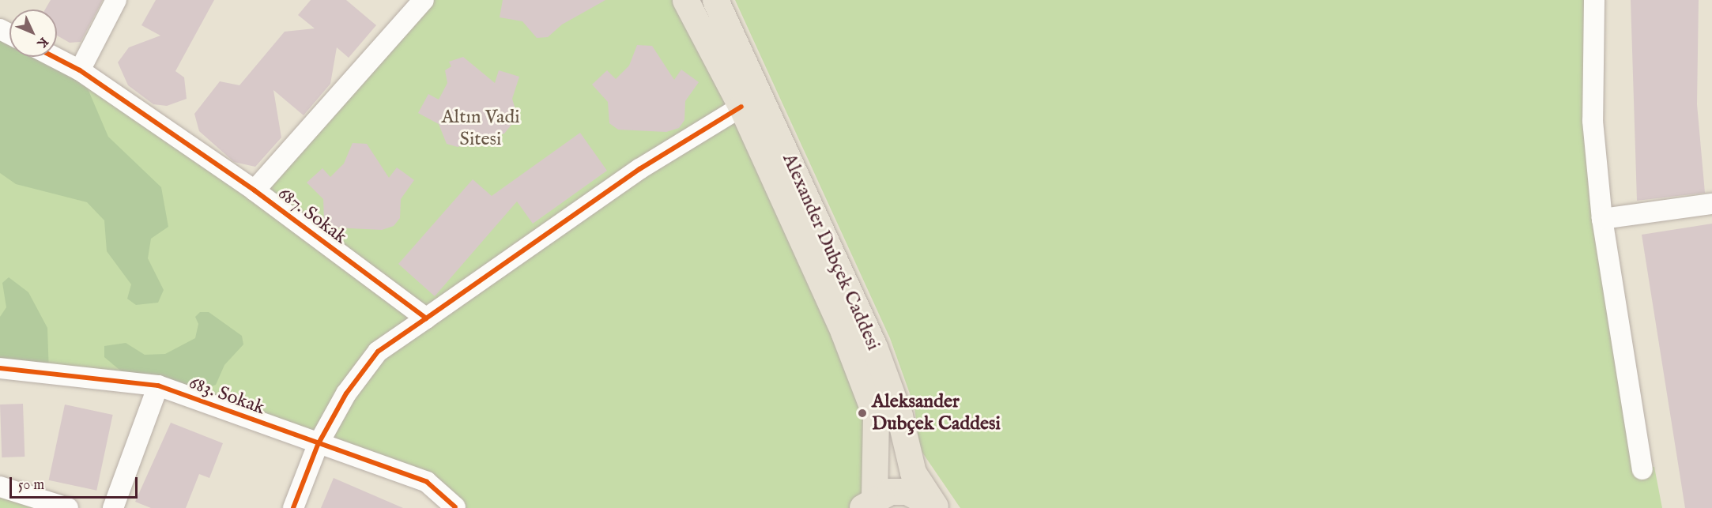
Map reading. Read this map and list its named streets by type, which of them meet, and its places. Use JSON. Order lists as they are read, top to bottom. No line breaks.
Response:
{"streets":{"main road":["Alexander Dubçek Caddesi"],"street":["687. Sokak","683. Sokak"]},"parks":["Altın Vadi Sitesi"],"places":["Aleksander Dubçek Caddesi"],"scale_bar":"50 m","north":"bottom right"}
